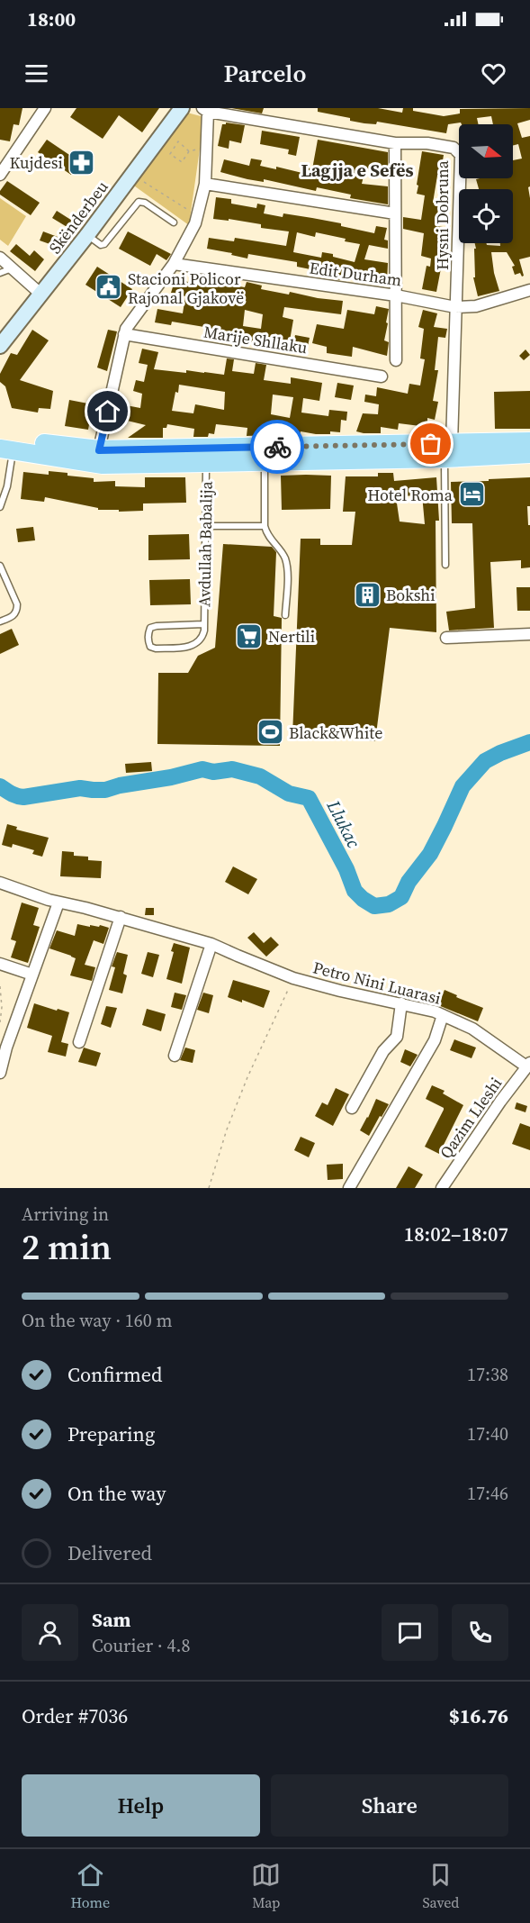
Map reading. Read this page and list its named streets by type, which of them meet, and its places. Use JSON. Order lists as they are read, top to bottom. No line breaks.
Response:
{"streets":{"main road":["Skënderbeu","Avdullah Babalija"],"street":["Hysni Dobruna","Edit Durham","Marije Shllaku","Petro Nini Luarasi","Qazim Lleshi"]},"crossings":[["Hysni Dobruna","Edit Durham"],["Hysni Dobruna","Avdullah Babalija"],["Petro Nini Luarasi","Qazim Lleshi"]],"districts":["Lagjja e Sefës"],"water":["Llukac"],"places":{"pharmacy":["Kujdesi"],"public building":["Stacioni Policor Rajonal Gjakovë"],"hotel":["Hotel Roma"],"building":["Bokshi"],"supermarket":["Nertili"],"sports":["Black&White"]},"north":"right","page":{"status":"18:00","header":"Parcelo","heading":["2 min","Arriving in","18:02–18:07"],"panel":["Sam","Courier · 4.8","Order #7036","$16.76"],"bar":"On the way · 160 m","list":[["Confirmed","17:38"],["Preparing","17:40"],["On the way","17:46"],"Delivered"],"buttons":["Help","Share"],"tabs":["Home","Map","Saved"]}}
